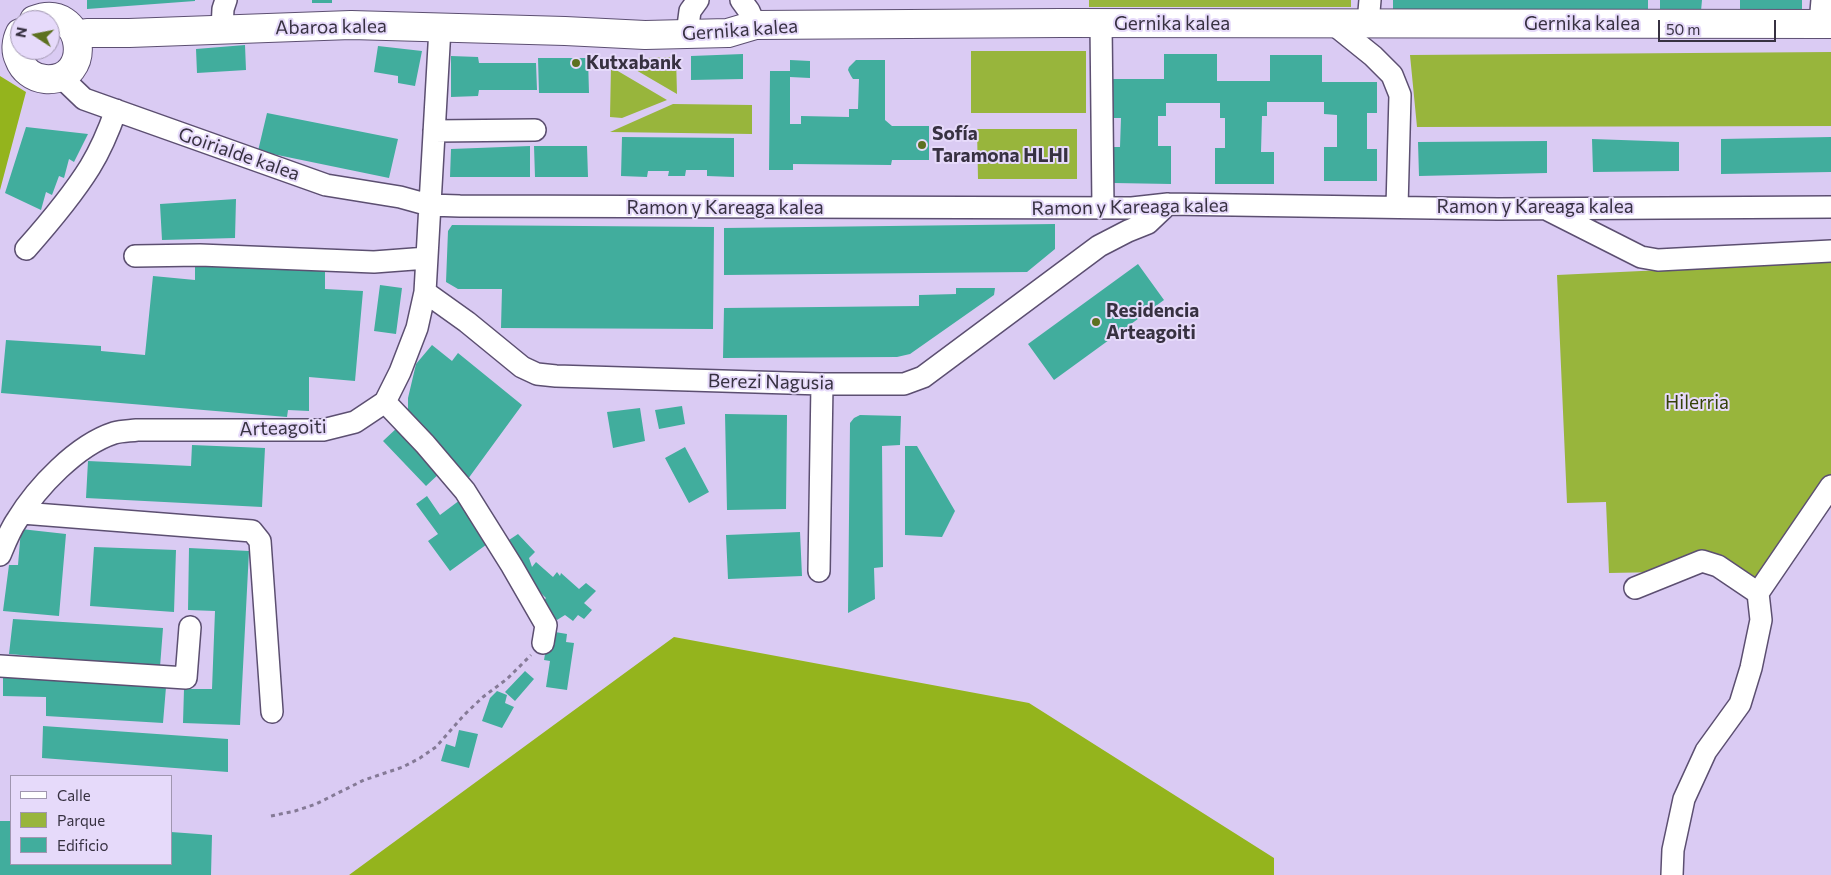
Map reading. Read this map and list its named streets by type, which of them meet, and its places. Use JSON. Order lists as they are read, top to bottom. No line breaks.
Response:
{"streets":{"main road":["Gernika kalea","Abaroa kalea"],"street":["Goirialde kalea","Ramon y Kareaga kalea","Berezi Nagusia","Arteagoiti"]},"crossings":[["Gernika kalea","Abaroa kalea"],["Gernika kalea","Ramon y Kareaga kalea"],["Gernika kalea","Arteagoiti"],["Abaroa kalea","Arteagoiti"],["Goirialde kalea","Ramon y Kareaga kalea"],["Goirialde kalea","Arteagoiti"],["Ramon y Kareaga kalea","Berezi Nagusia"],["Ramon y Kareaga kalea","Arteagoiti"],["Berezi Nagusia","Arteagoiti"]],"parks":["Hilerria"],"places":["Kutxabank","Sofía Taramona HLHI","Residencia Arteagoiti"],"legend":["Calle","Parque","Edificio"],"scale_bar":"50 m","north":"left"}
